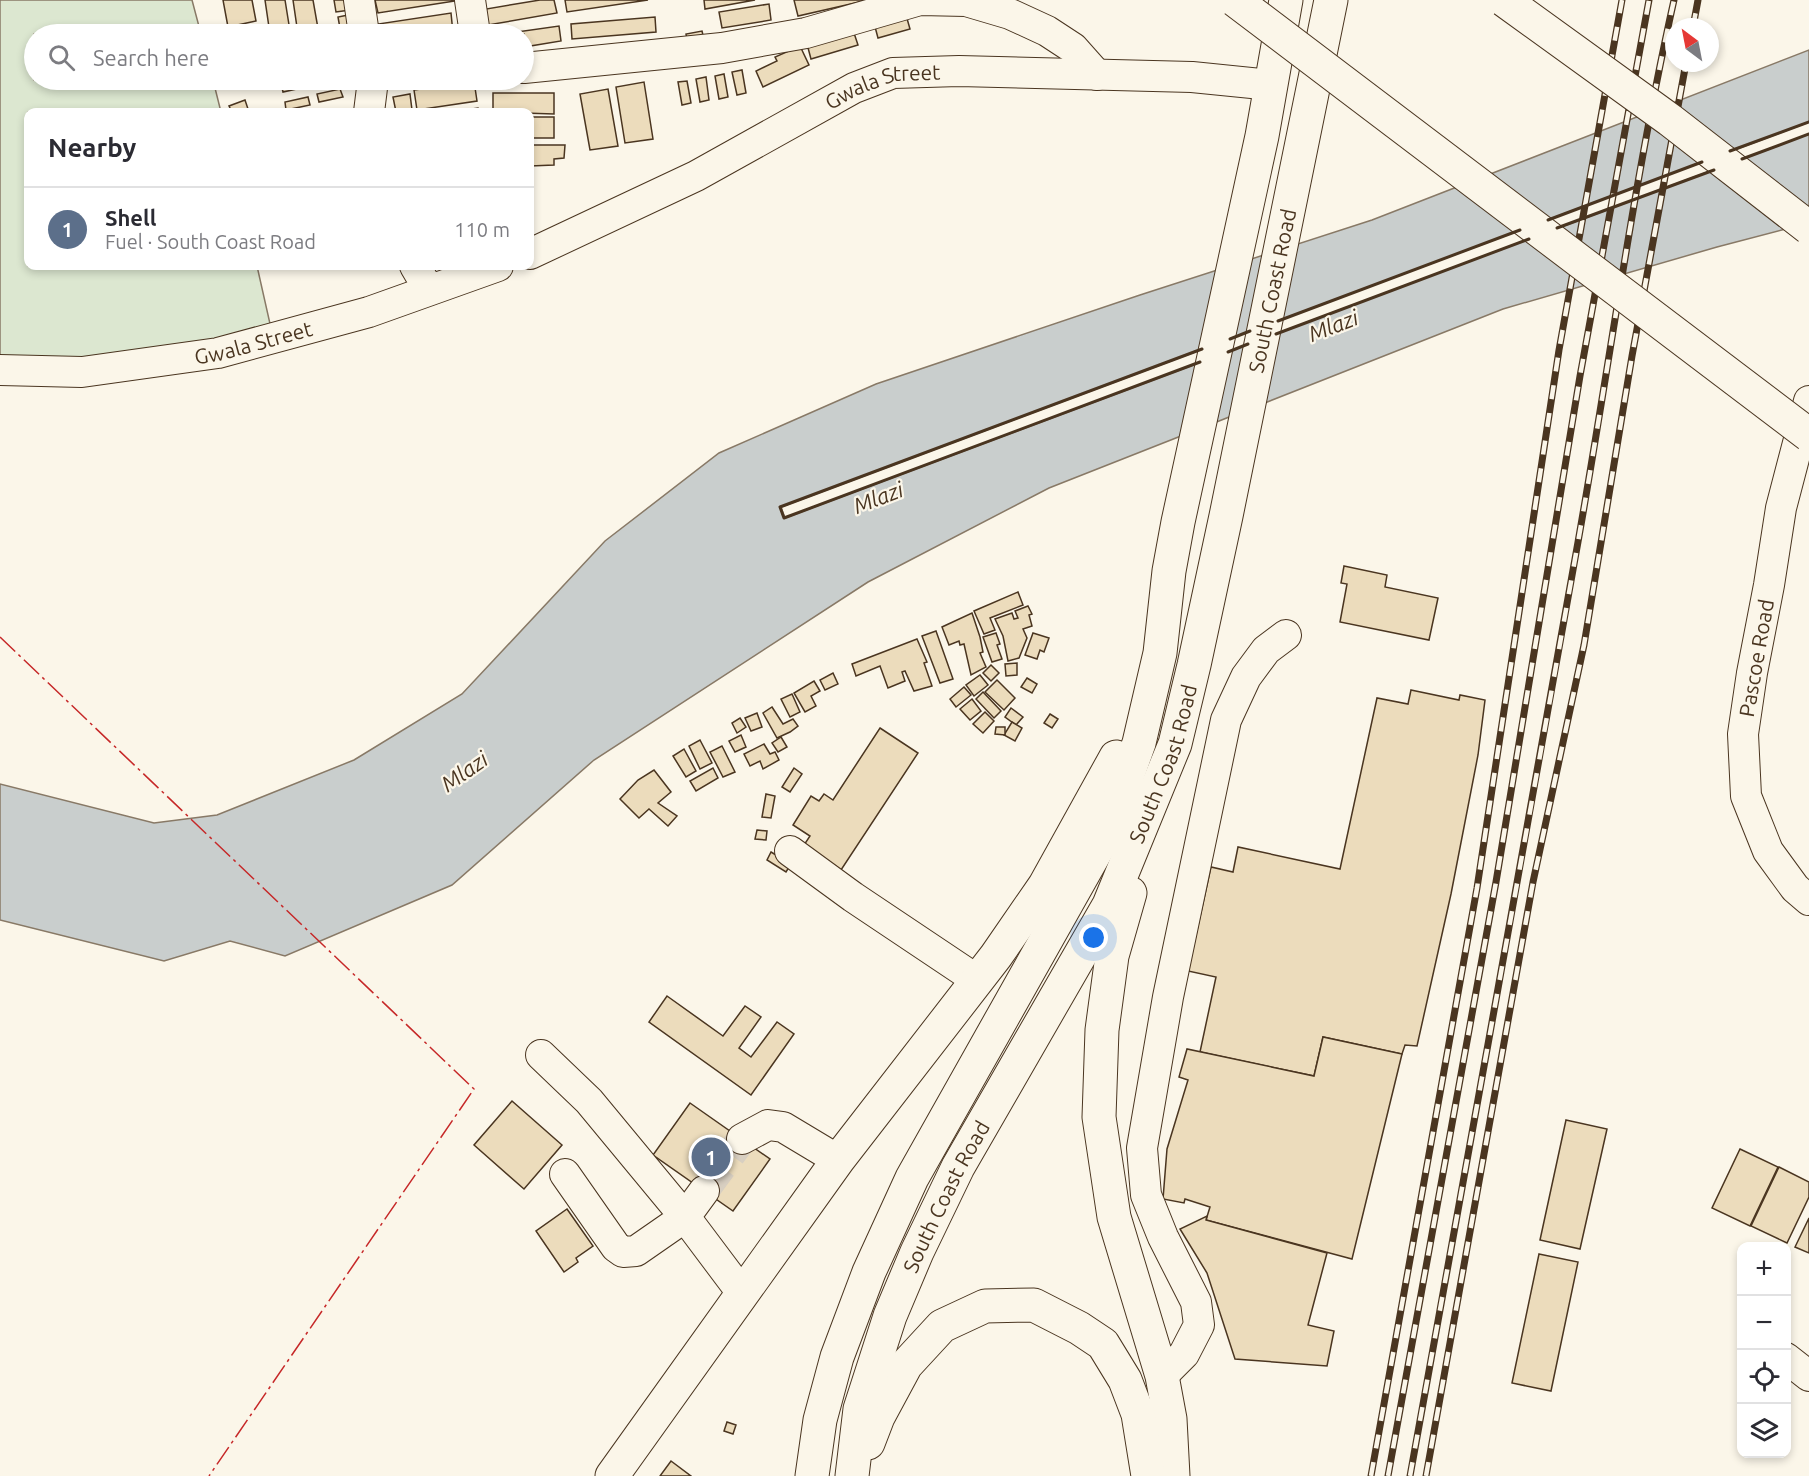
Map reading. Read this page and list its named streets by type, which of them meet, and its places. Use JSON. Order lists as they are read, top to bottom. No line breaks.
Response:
{"streets":{"main road":["South Coast Road"],"street":["Gwala Street","Pascoe Road"]},"crossings":[["Gwala Street","South Coast Road"]],"water":["Mlazi"],"north":"top left","page":{"search":"Search here","heading":"Nearby","list":[{"mark":"1","name":"Shell","note":"Fuel · South Coast Road","value":"110 m"}],"pins":"1","map_buttons":["+","−"]}}
